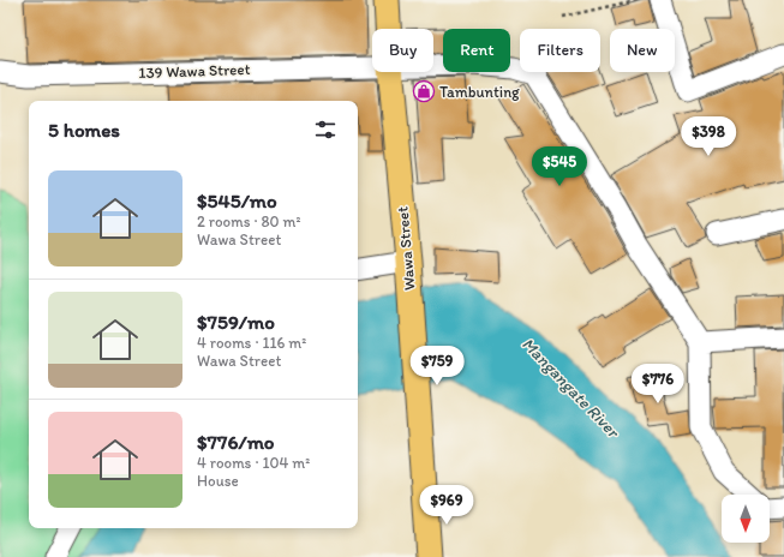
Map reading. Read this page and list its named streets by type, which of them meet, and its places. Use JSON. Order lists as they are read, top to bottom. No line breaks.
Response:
{"streets":{"main road":["Wawa Street"],"street":["139 Wawa Street"]},"water":["Mangangate River"],"places":{"shop":["Tambunting"]},"north":"bottom","page":{"chip":["Buy","Rent","Filters","New"],"heading":"5 homes","price":["$398","$545","$759","$776","$969"],"list":[{"name":"$545/mo","note":"2 rooms · 80 m² · Wawa Street"},{"name":"$759/mo","note":"4 rooms · 116 m² · Wawa Street"},{"name":"$776/mo","note":"4 rooms · 104 m² · House"}]}}
